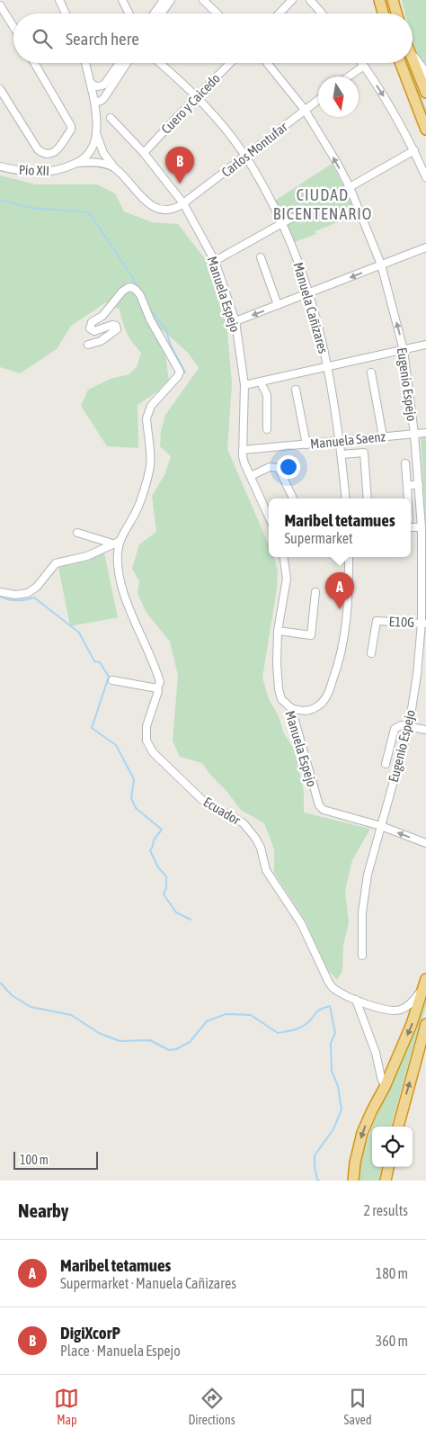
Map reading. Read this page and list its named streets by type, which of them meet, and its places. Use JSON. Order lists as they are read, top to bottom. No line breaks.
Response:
{"streets":{"street":["Cuero y Caicedo","Carlos Montufar","Pío XII","Manuela Espejo","Manuela Cañizares","Eugenio Espejo","Manuela Saenz","E10G","Ecuador"]},"crossings":[["Cuero y Caicedo","Manuela Espejo"],["Cuero y Caicedo","Manuela Cañizares"],["Carlos Montufar","Manuela Espejo"],["Carlos Montufar","Manuela Cañizares"],["Carlos Montufar","Eugenio Espejo"],["Manuela Espejo","Eugenio Espejo"],["Manuela Espejo","Manuela Saenz"],["Manuela Cañizares","Manuela Saenz"],["Eugenio Espejo","Manuela Saenz"],["Eugenio Espejo","E10G"]],"districts":["CIUDAD BICENTENARIO"],"scale_bar":"100 m","north":"bottom","page":{"search":"Search here","pins":["B","A"],"popup":["Maribel tetamues","Supermarket"],"scale":"100 m","heading":["Nearby","2 results"],"list":[{"mark":"A","name":"Maribel tetamues","note":"Supermarket · Manuela Cañizares","value":"180 m"},{"mark":"B","name":"DigiXcorP","note":"Place · Manuela Espejo","value":"360 m"}],"nav":["Map","Directions","Saved"]}}
